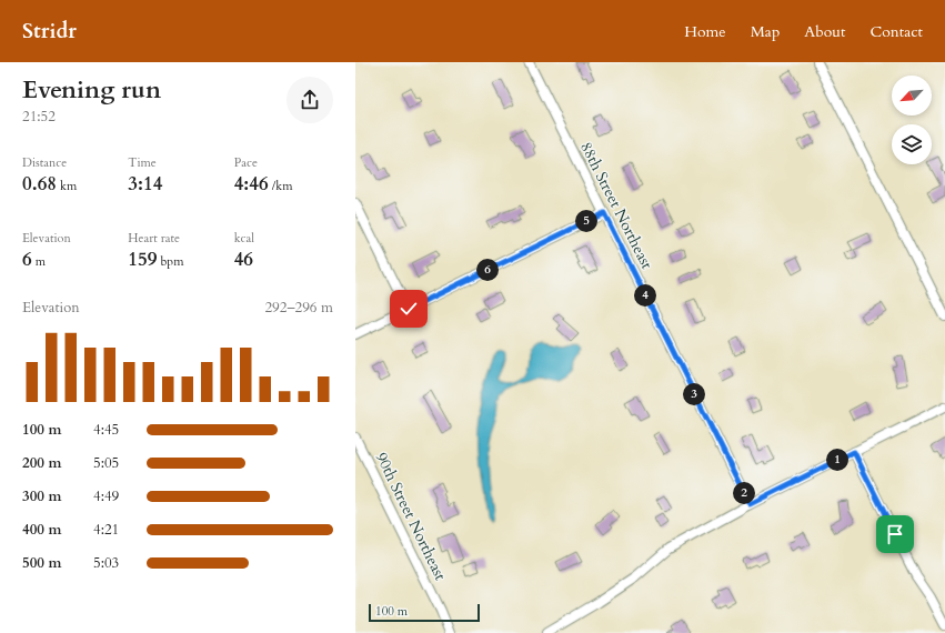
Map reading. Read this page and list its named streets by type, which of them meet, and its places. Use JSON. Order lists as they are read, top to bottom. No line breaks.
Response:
{"streets":{"street":["88th Street Northeast","90th Street Northeast"]},"scale_bar":"100 m","north":"bottom left","page":{"header":"Stridr","nav":["Home","Map","About","Contact"],"heading":["Evening run","21:52"],"stats":[["Distance","0.68 km"],["Time","3:14"],["Pace","4:46 /km"],["Elevation","6 m"],["Heart rate","159 bpm"],["kcal","46"]],"pins":["5","6","4","3","1","2"],"chart":["Elevation","292–296 m"],"list":[{"name":"100 m","note":"4:45"},{"name":"200 m","note":"5:05"},{"name":"300 m","note":"4:49"},{"name":"400 m","note":"4:21"},{"name":"500 m","note":"5:03"}],"scale":"100 m"}}
